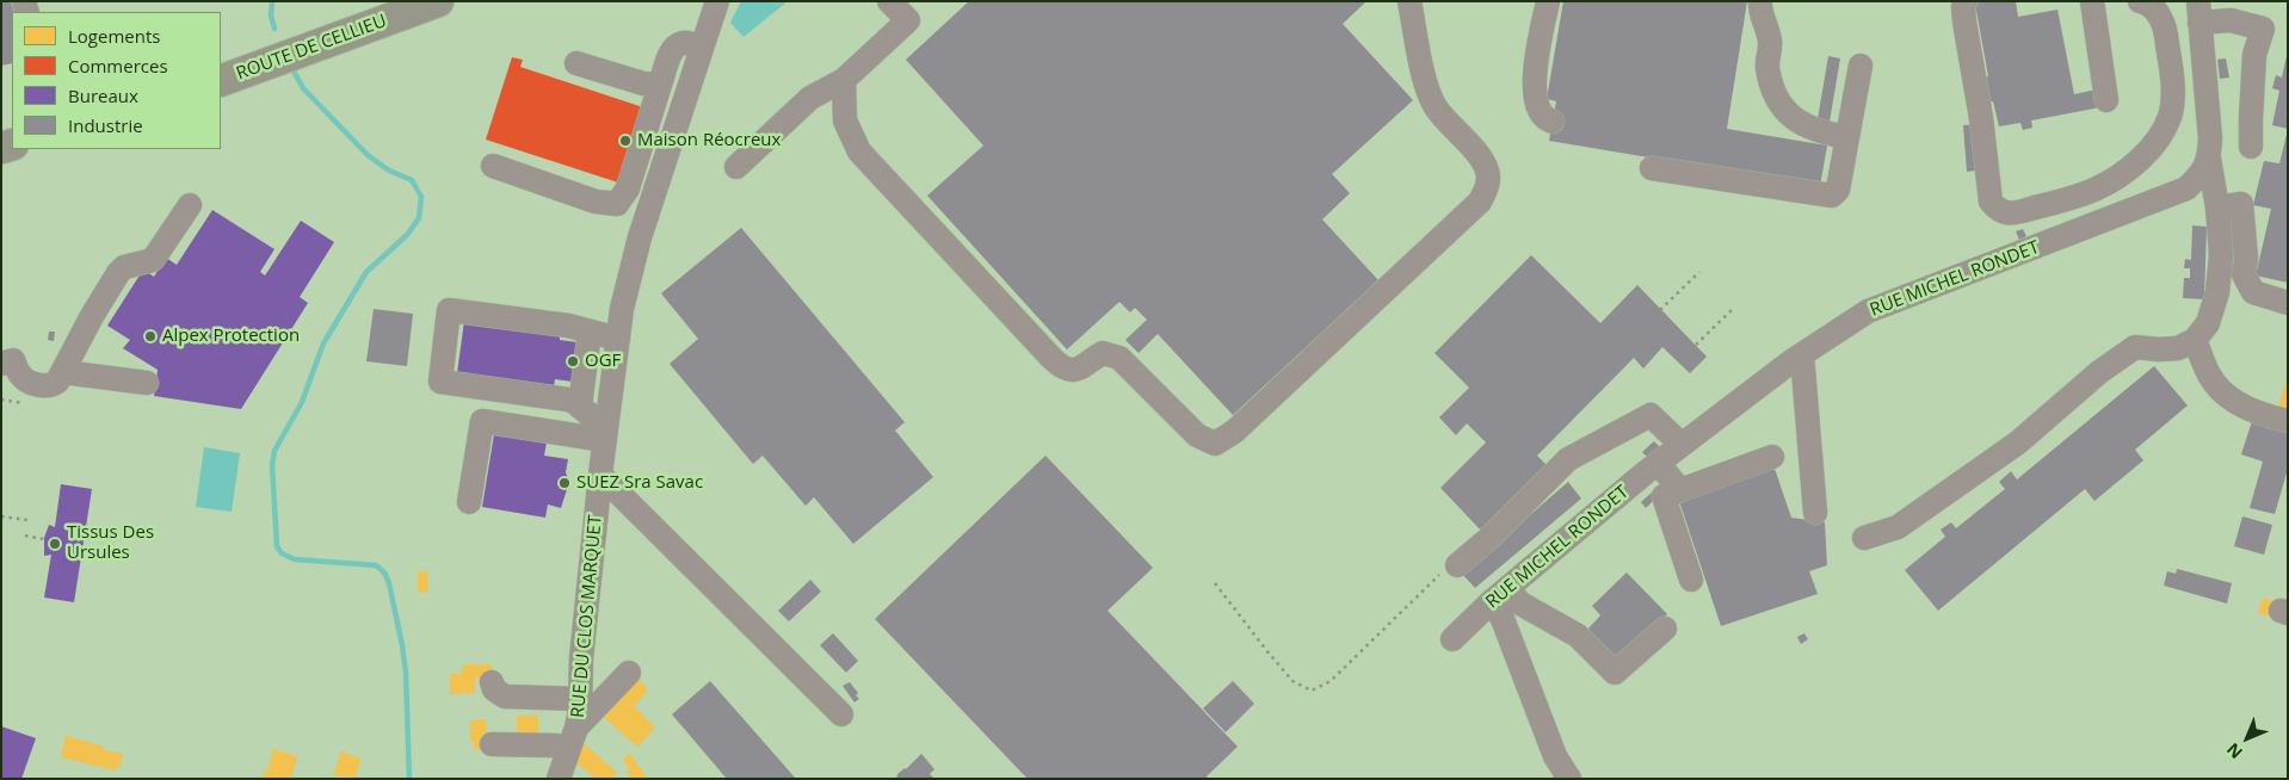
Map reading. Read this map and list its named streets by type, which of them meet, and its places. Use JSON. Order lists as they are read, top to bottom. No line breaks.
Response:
{"streets":{"main road":["ROUTE DE CELLIEU"],"street":["RUE MICHEL RONDET","RUE DU CLOS MARQUET"]},"places":["Maison Réocreux","Alpex Protection","OGF","SUEZ Sra Savac","Tissus Des Ursules"],"legend":["Logements","Commerces","Bureaux","Industrie"],"north":"bottom left"}
